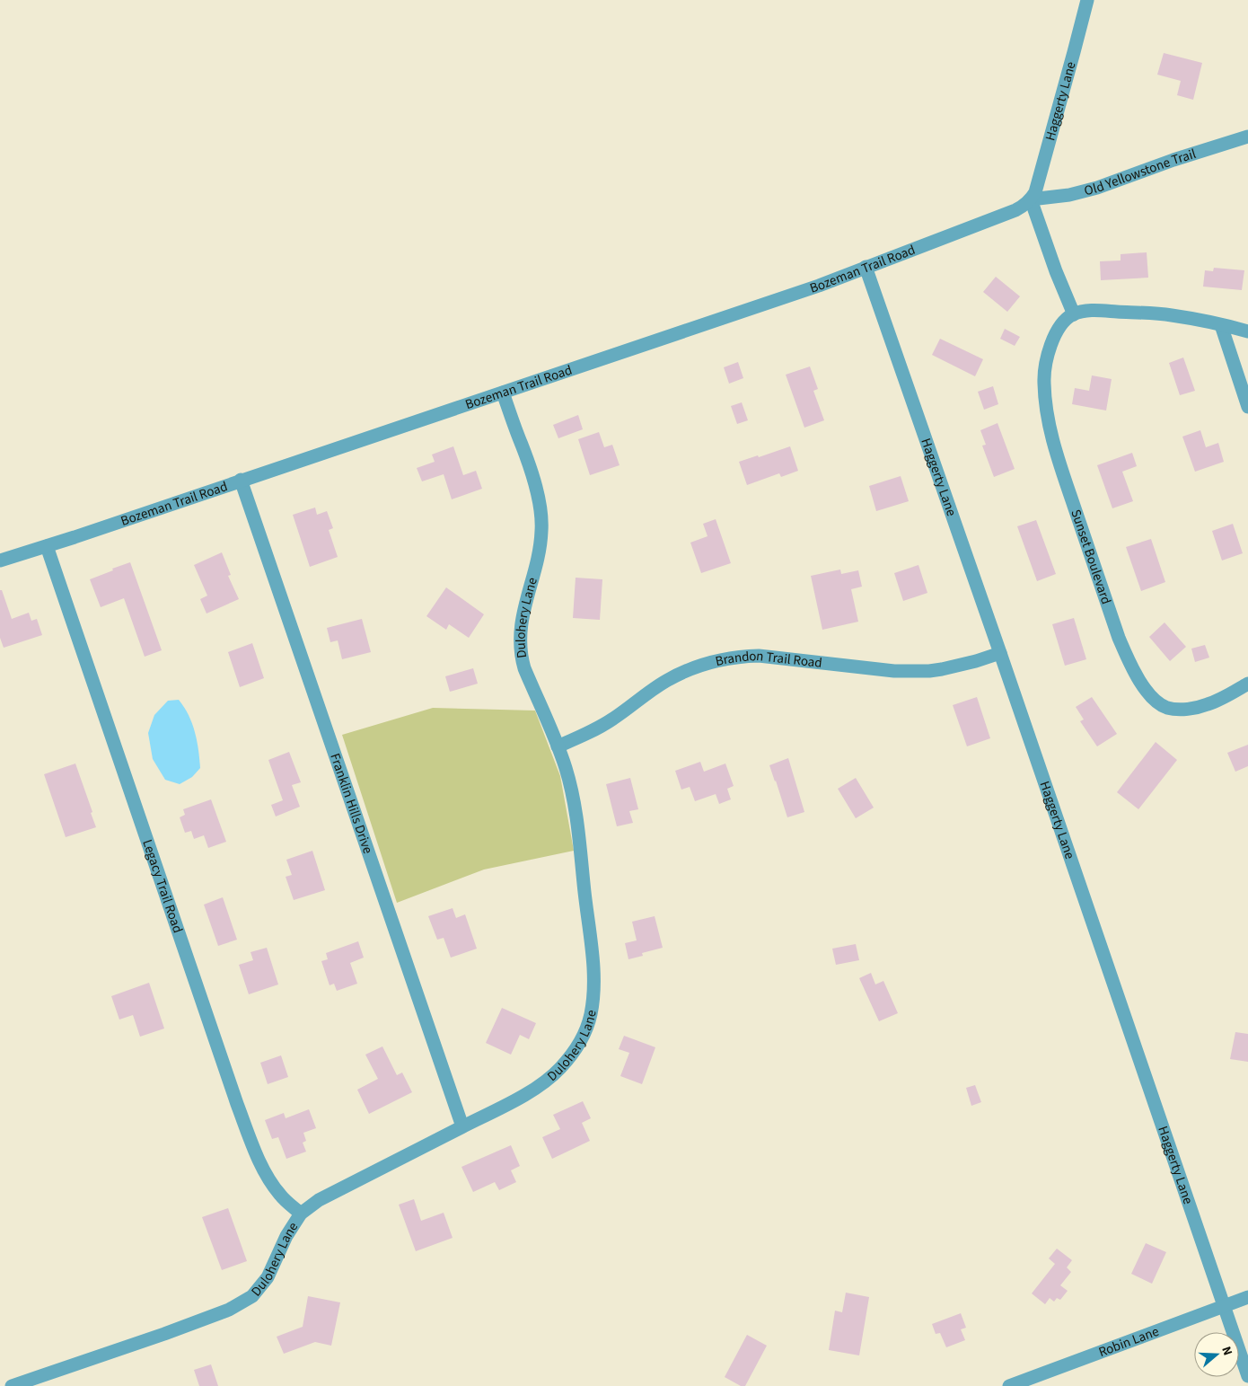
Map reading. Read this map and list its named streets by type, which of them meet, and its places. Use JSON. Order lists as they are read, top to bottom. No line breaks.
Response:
{"streets":{"street":["Haggerty Lane","Old Yellowstone Trail","Bozeman Trail Road","Sunset Boulevard","Dulohery Lane","Brandon Trail Road","Franklin Hills Drive","Legacy Trail Road","Robin Lane"]},"crossings":[["Haggerty Lane","Old Yellowstone Trail"],["Haggerty Lane","Bozeman Trail Road"],["Haggerty Lane","Brandon Trail Road"],["Haggerty Lane","Robin Lane"],["Old Yellowstone Trail","Bozeman Trail Road"],["Bozeman Trail Road","Dulohery Lane"],["Bozeman Trail Road","Franklin Hills Drive"],["Bozeman Trail Road","Legacy Trail Road"],["Dulohery Lane","Brandon Trail Road"],["Dulohery Lane","Franklin Hills Drive"],["Dulohery Lane","Legacy Trail Road"]],"north":"right"}
